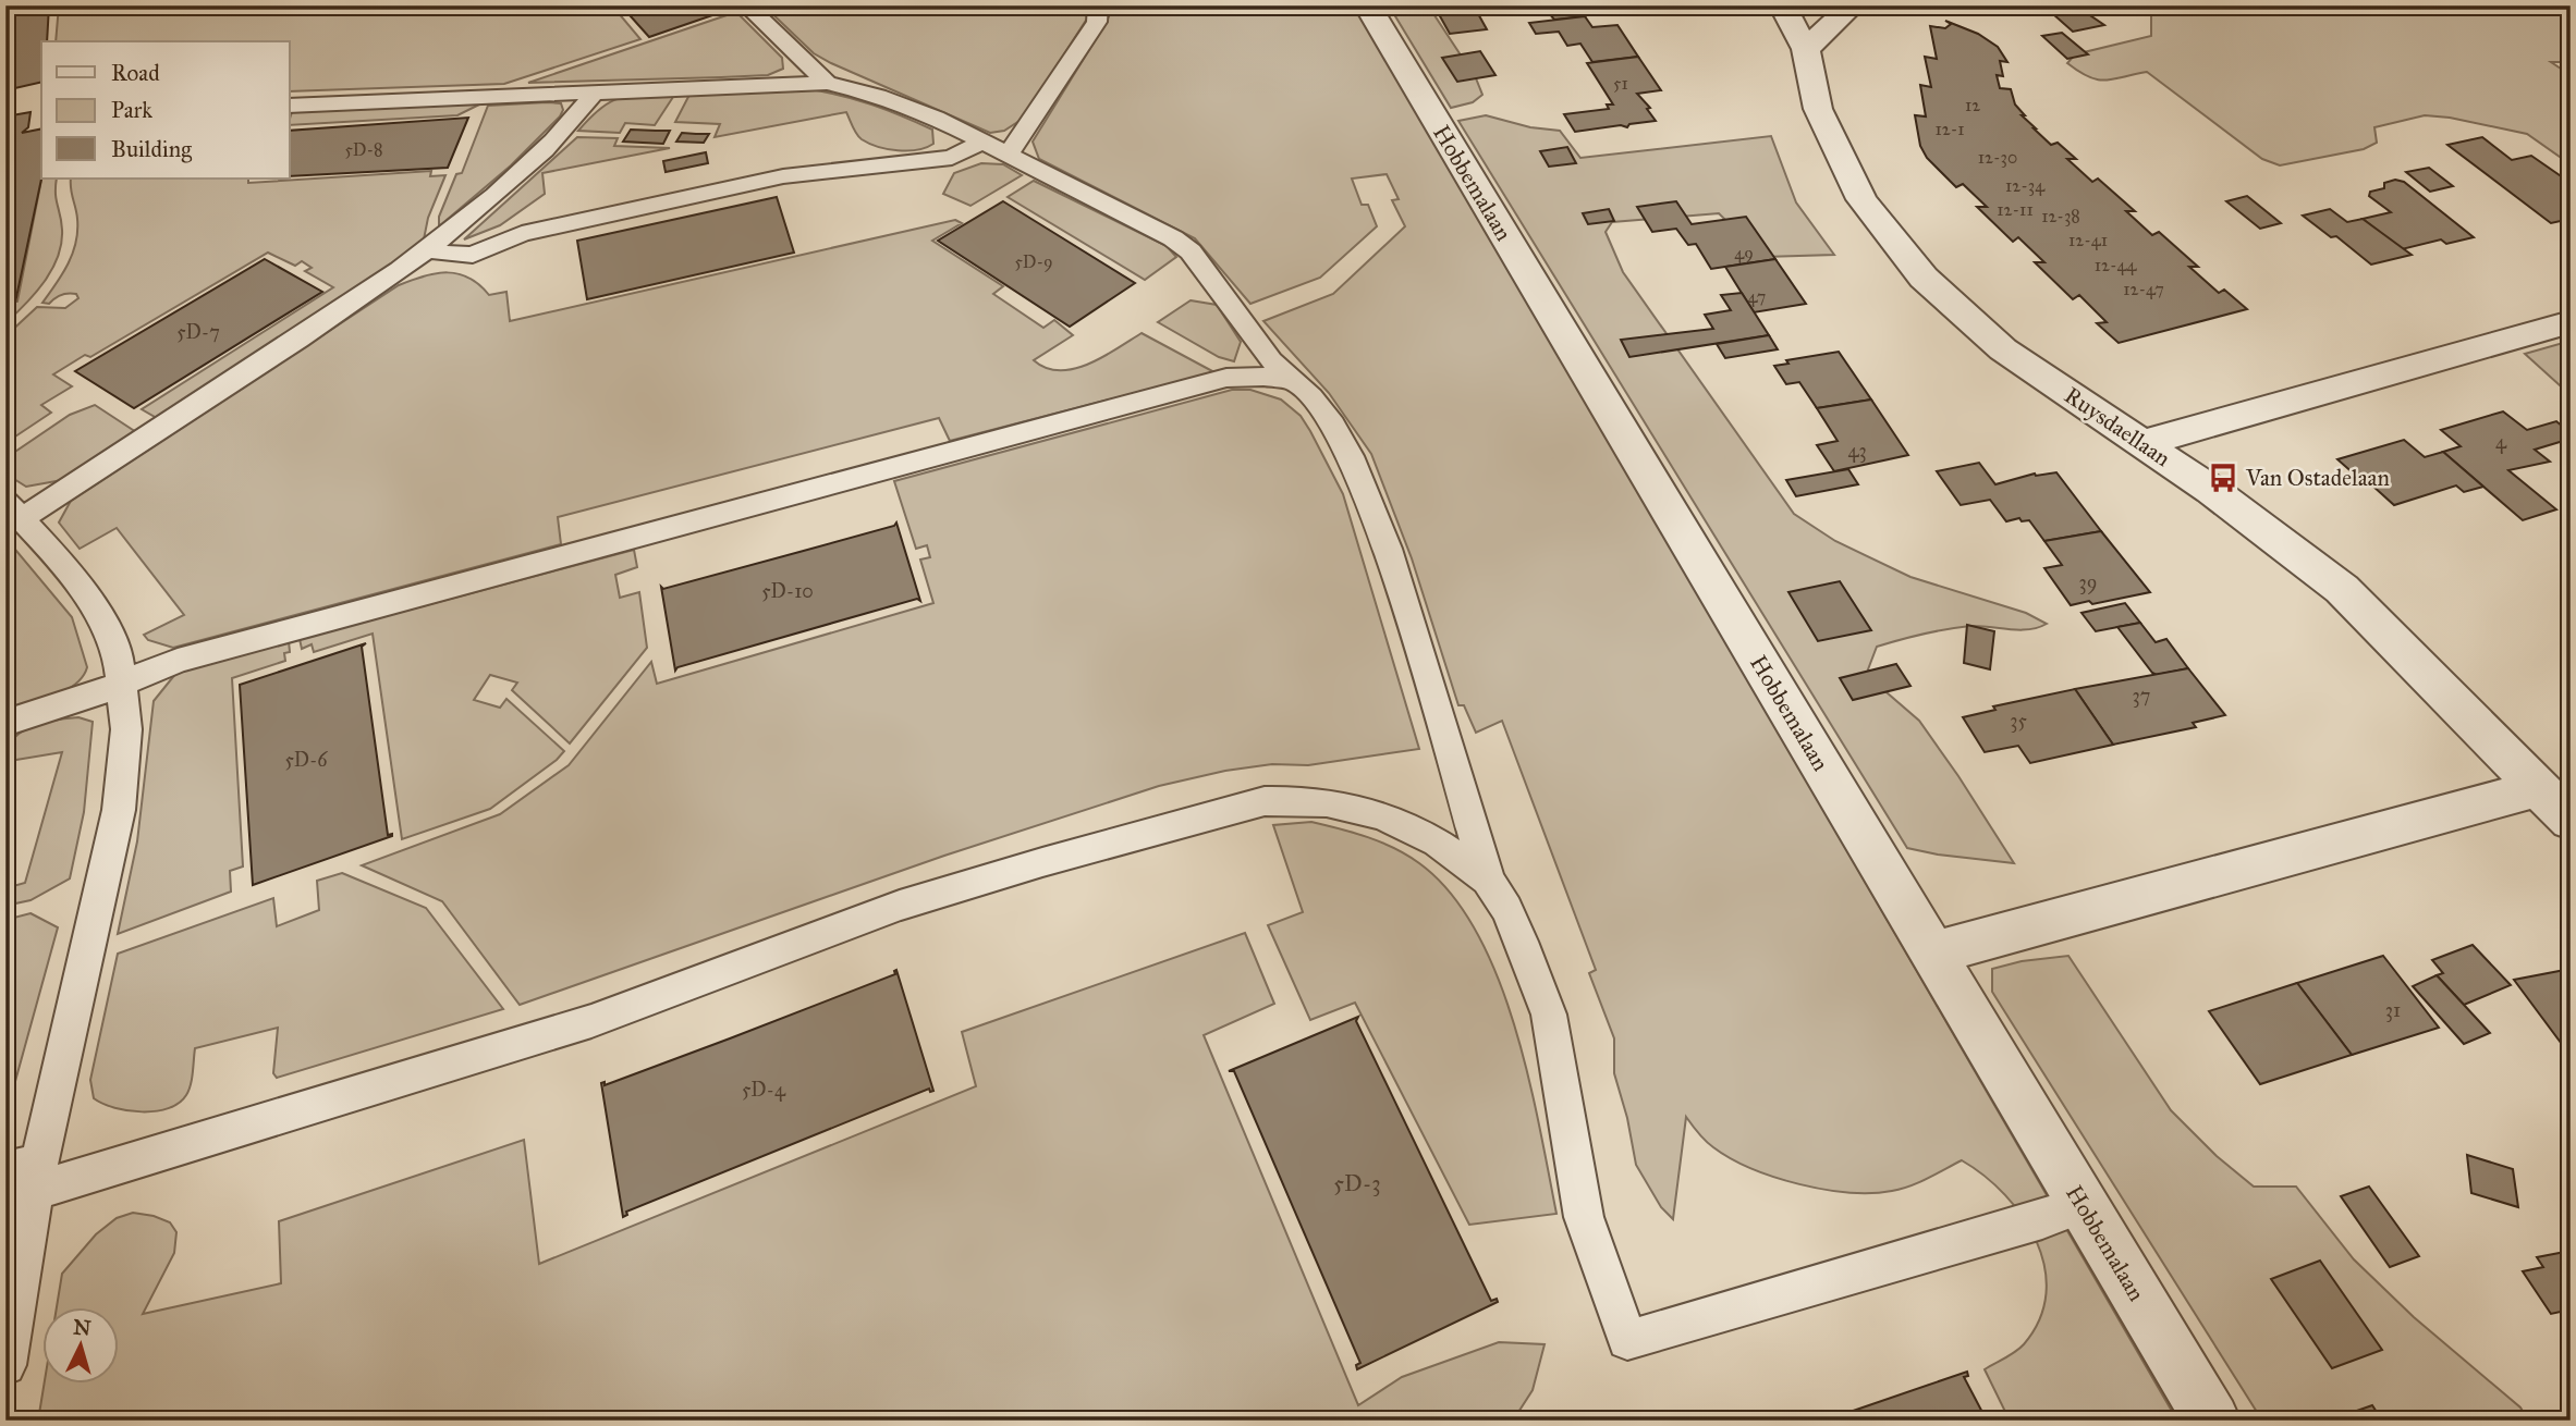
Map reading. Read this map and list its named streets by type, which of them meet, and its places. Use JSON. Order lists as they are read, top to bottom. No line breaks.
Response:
{"streets":{"street":["Hobbemalaan","Ruysdaellaan"]},"places":{"bus stop":["Van Ostadelaan"]},"house_numbers":["51","12","12-1","5D-8","12-30","12-34","12-11","12-38","12-41","49","5D-9","12-44","12-47","47","5D-7","4","43","39","5D-10","37","35","5D-6","31","5D-4","5D-3"],"legend":["Road","Park","Building"],"north":"top"}
